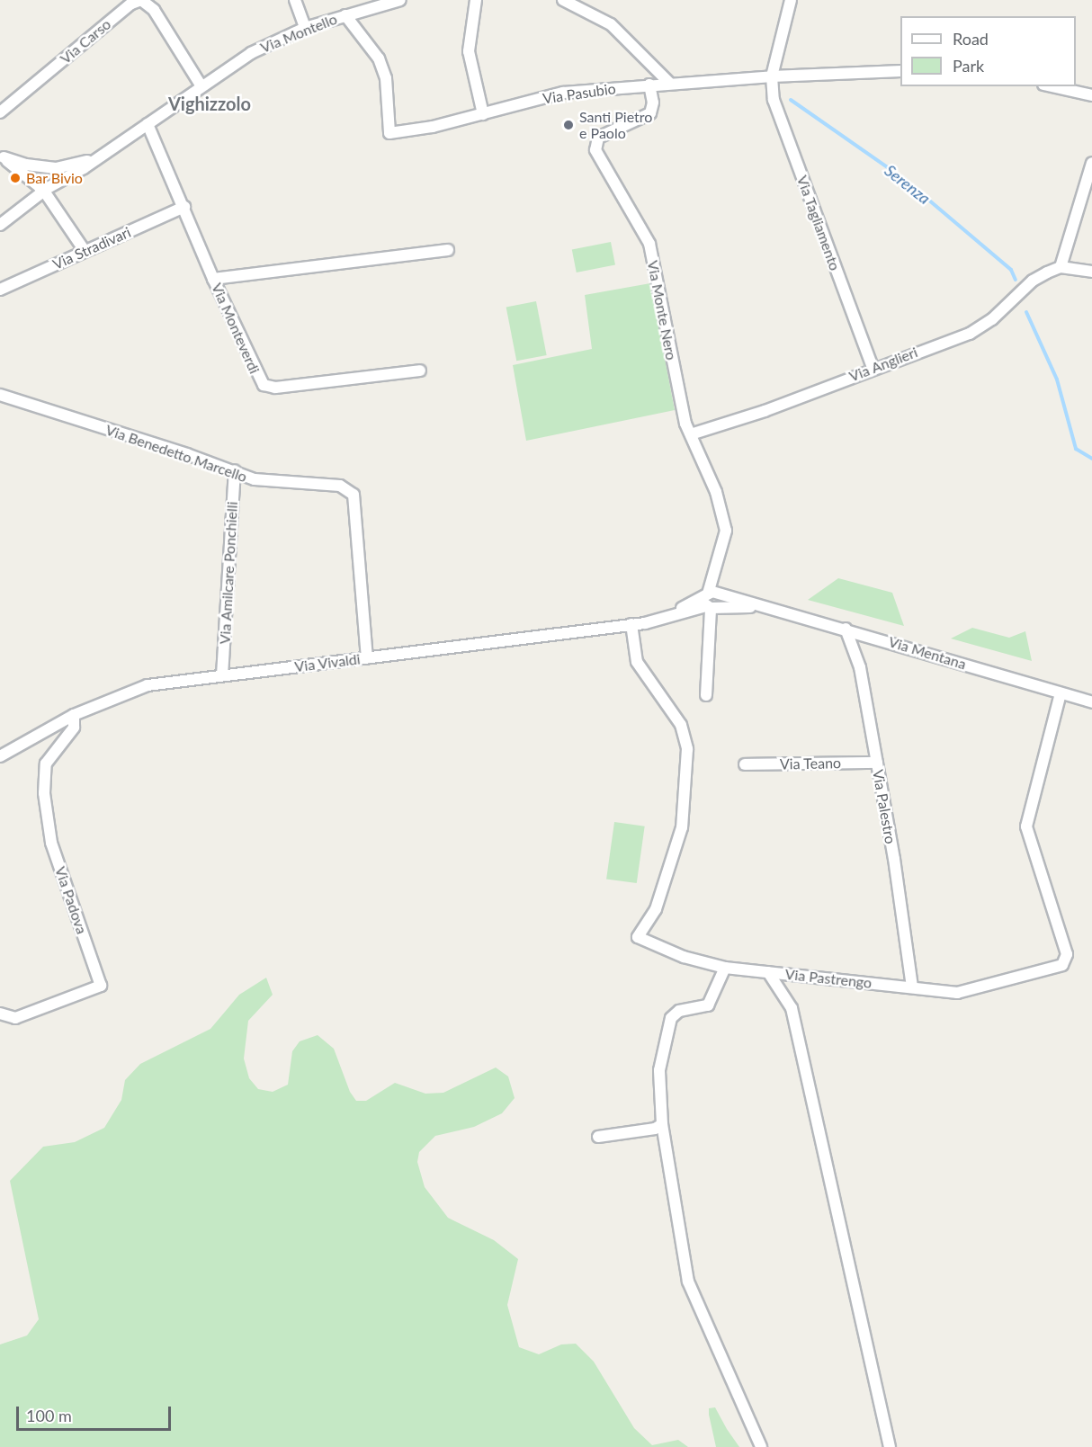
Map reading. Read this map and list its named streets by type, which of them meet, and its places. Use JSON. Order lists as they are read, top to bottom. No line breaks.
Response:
{"streets":{"street":["Via Montello","Via Carso","Via Pasubio","Via Tagliamento","Via Stradivari","Via Monte Nero","Via Monteverdi","Via Anglieri","Via Benedetto Marcello","Via Amilcare Ponchielli","Via Mentana","Via Vivaldi","Via Teano","Via Palestro","Via Padova","Via Pastrengo"]},"crossings":[["Via Montello","Via Carso"],["Via Montello","Via Pasubio"],["Via Montello","Via Monteverdi"],["Via Pasubio","Via Tagliamento"],["Via Pasubio","Via Monte Nero"],["Via Tagliamento","Via Anglieri"],["Via Stradivari","Via Monteverdi"],["Via Monte Nero","Via Anglieri"],["Via Monte Nero","Via Mentana"],["Via Monte Nero","Via Vivaldi"],["Via Benedetto Marcello","Via Amilcare Ponchielli"],["Via Benedetto Marcello","Via Vivaldi"],["Via Amilcare Ponchielli","Via Vivaldi"],["Via Mentana","Via Vivaldi"],["Via Mentana","Via Palestro"],["Via Mentana","Via Pastrengo"],["Via Vivaldi","Via Padova"],["Via Teano","Via Palestro"],["Via Palestro","Via Pastrengo"]],"districts":["Vighizzolo"],"water":["Serenza"],"places":["Santi Pietro e Paolo","Bar Bivio"],"legend":["Road","Park"],"scale_bar":"100 m"}
